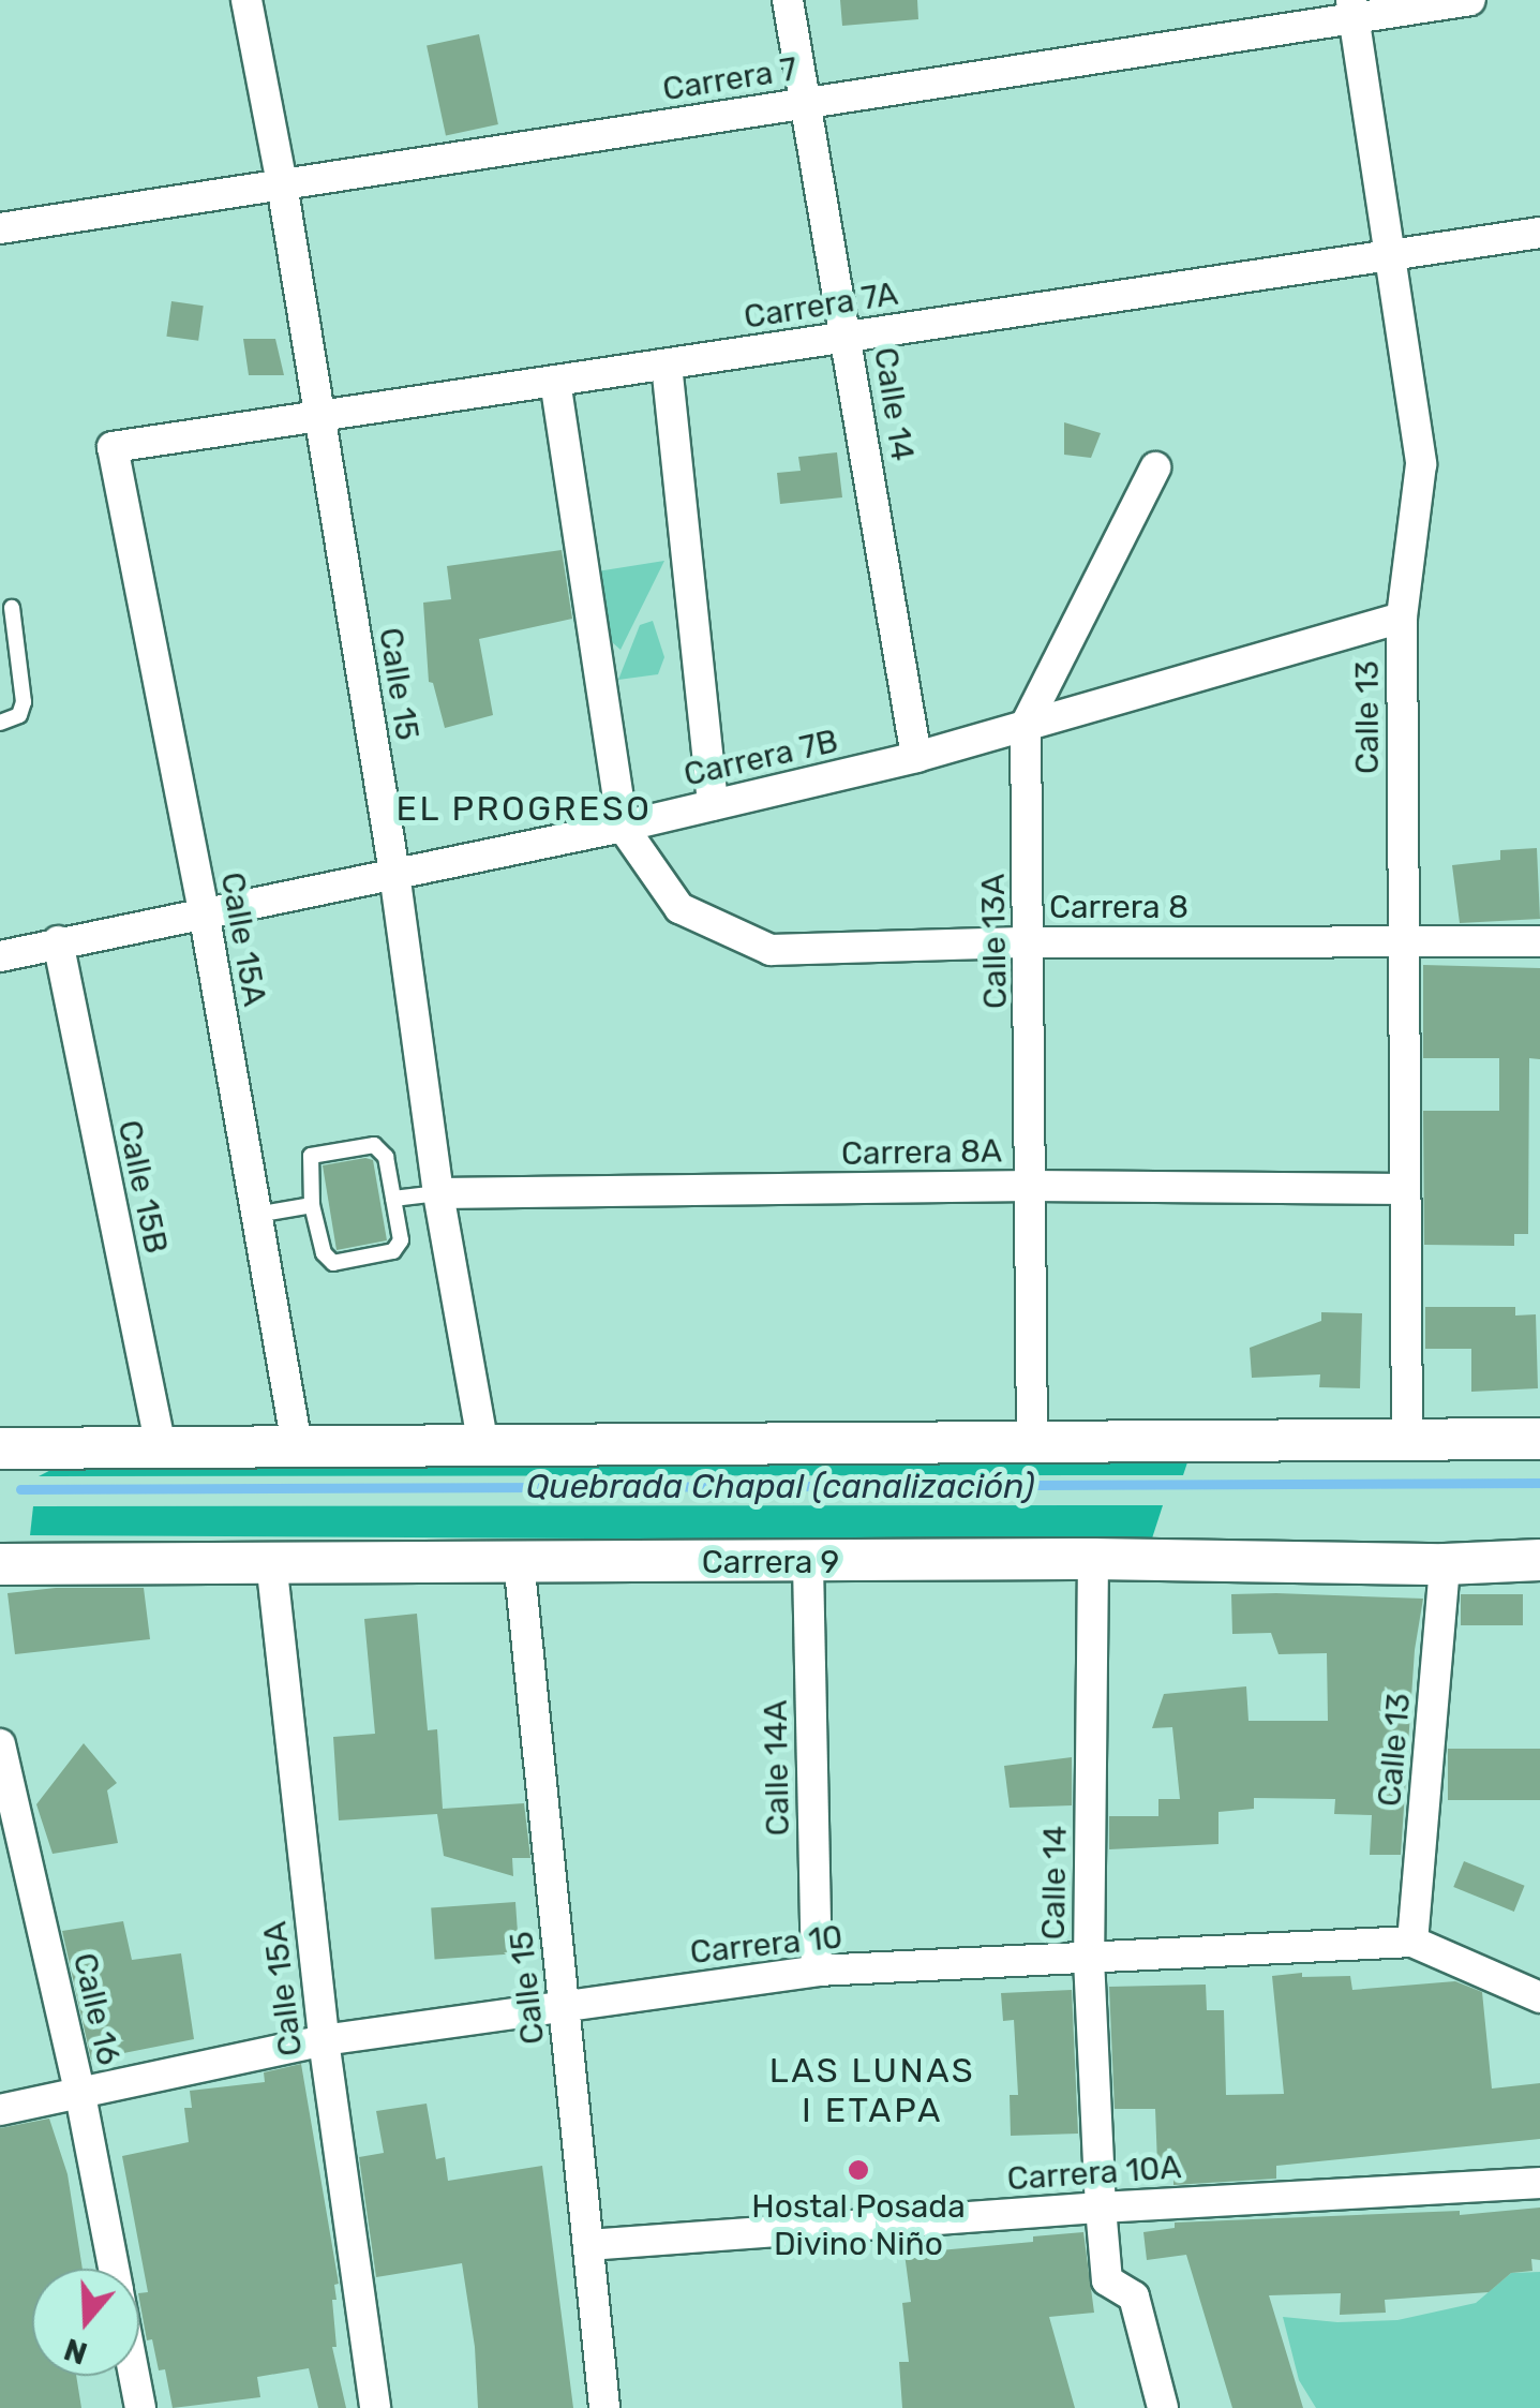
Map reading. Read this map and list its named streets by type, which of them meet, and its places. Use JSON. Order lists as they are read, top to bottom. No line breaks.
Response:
{"streets":{"main road":["Carrera 9"],"street":["Carrera 7","Carrera 7A","Calle 14","Calle 15","Calle 13","Carrera 7B","Carrera 8","Calle 15A","Calle 13A","Carrera 8A","Calle 15B","Calle 14A","Carrera 10","Calle 16","Carrera 10A"]},"crossings":[["Carrera 7","Calle 14"],["Carrera 7","Calle 15"],["Carrera 7","Calle 13"],["Carrera 7A","Calle 14"],["Carrera 7A","Calle 15"],["Carrera 7A","Calle 13"],["Carrera 7A","Calle 15A"],["Calle 14","Carrera 7B"],["Calle 14","Carrera 9"],["Calle 14","Carrera 10"],["Calle 14","Carrera 10A"],["Calle 15","Carrera 7B"],["Calle 15","Carrera 8A"],["Calle 15","Carrera 9"],["Calle 15","Carrera 10"],["Calle 15","Carrera 10A"],["Calle 13","Carrera 7B"],["Calle 13","Carrera 8"],["Calle 13","Carrera 8A"],["Calle 13","Carrera 9"],["Calle 13","Carrera 10"],["Carrera 7B","Carrera 8"],["Carrera 7B","Calle 15A"],["Carrera 7B","Calle 13A"],["Carrera 7B","Calle 15B"],["Carrera 8","Calle 13A"],["Calle 15A","Carrera 9"],["Calle 15A","Carrera 10"],["Calle 13A","Carrera 8A"],["Carrera 9","Calle 14A"],["Calle 14A","Carrera 10"],["Carrera 10","Calle 16"]],"districts":["EL PROGRESO","LAS LUNAS I ETAPA"],"water":["Quebrada Chapal (canalización)"],"places":["Hostal Posada Divino Niño"],"north":"bottom"}
